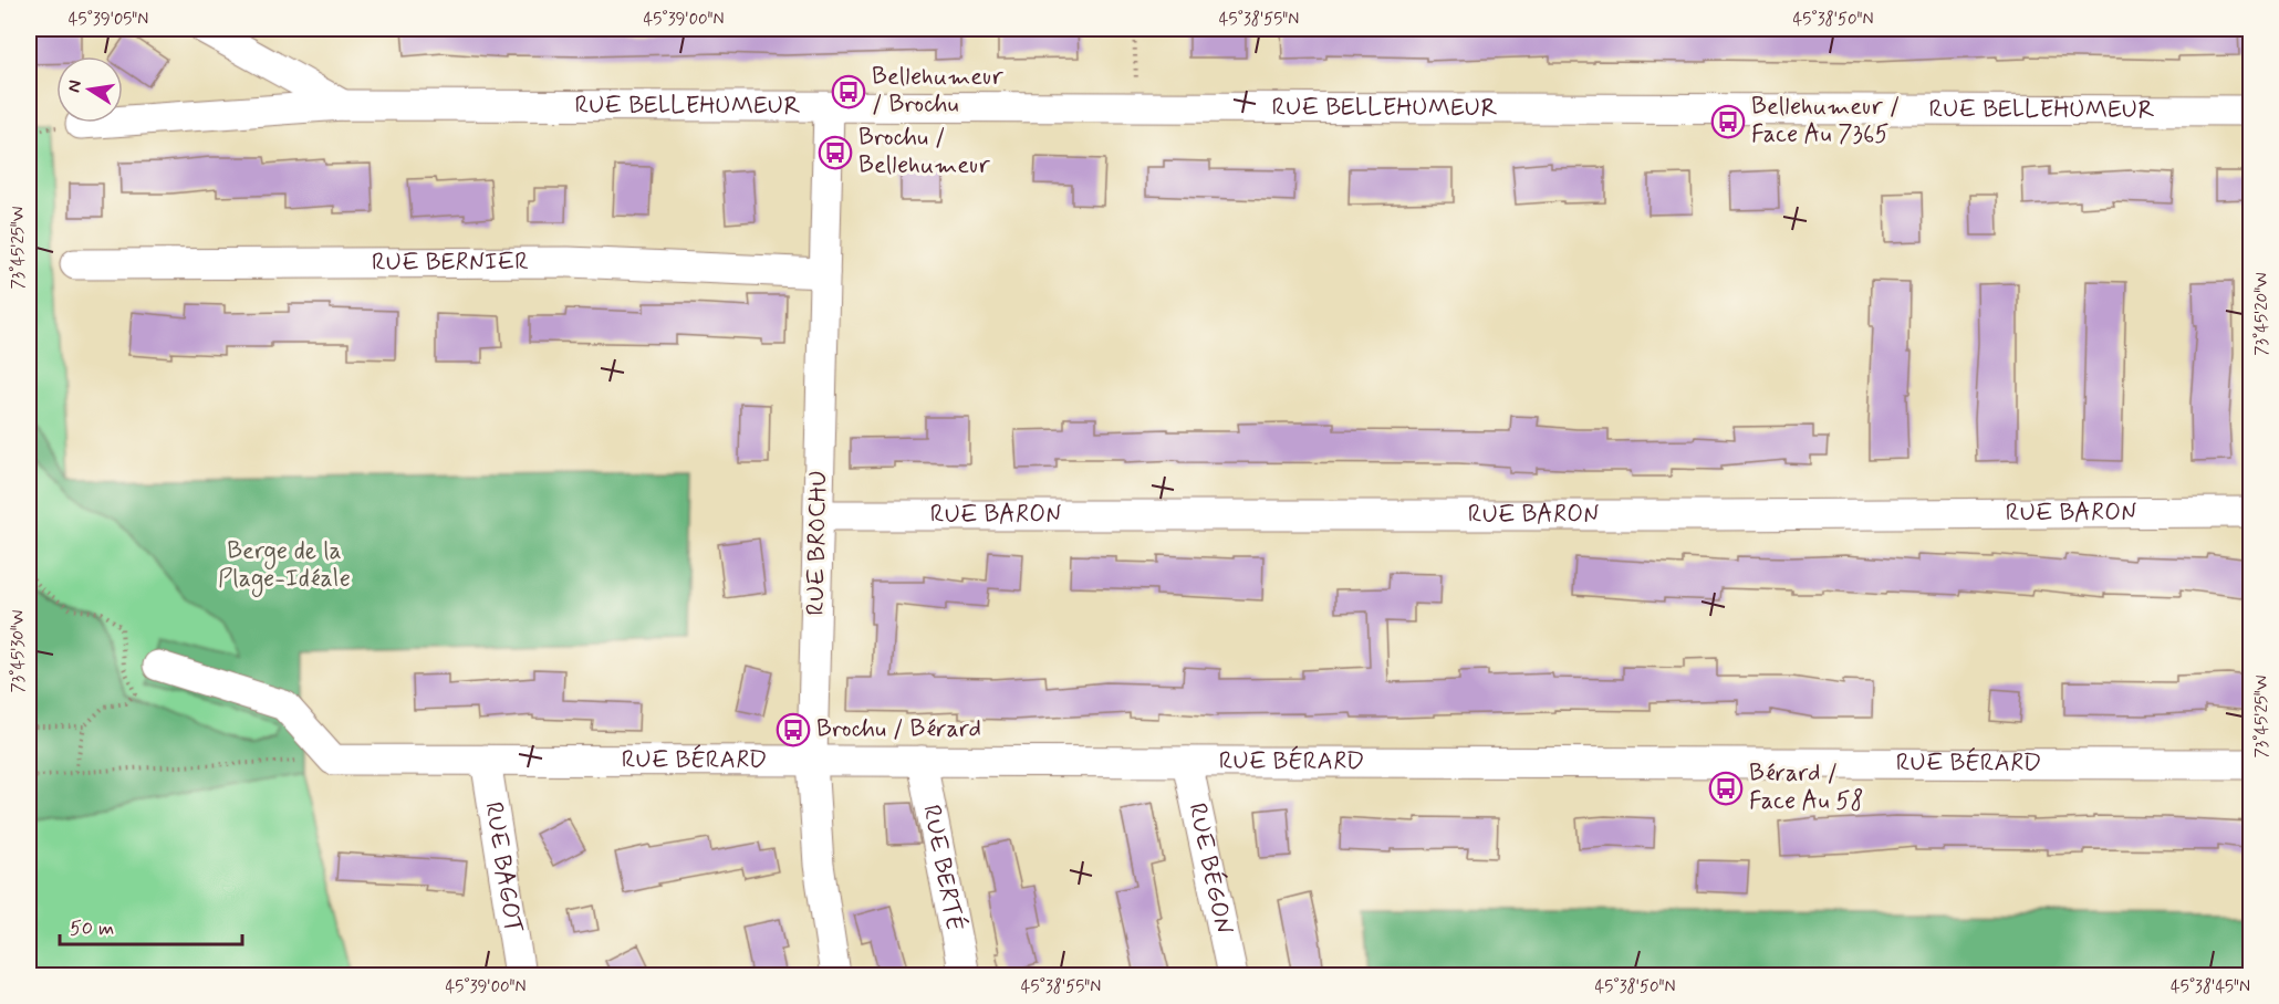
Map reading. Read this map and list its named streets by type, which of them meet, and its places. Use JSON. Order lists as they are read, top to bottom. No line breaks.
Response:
{"streets":{"street":["RUE BELLEHUMEUR","RUE BERNIER","RUE BARON","RUE BROCHU","RUE BÉRARD","RUE BAGOT","RUE BERTÉ","RUE BÉGON"]},"crossings":[["RUE BELLEHUMEUR","RUE BROCHU"],["RUE BERNIER","RUE BROCHU"],["RUE BARON","RUE BROCHU"],["RUE BROCHU","RUE BÉRARD"],["RUE BÉRARD","RUE BAGOT"],["RUE BÉRARD","RUE BERTÉ"],["RUE BÉRARD","RUE BÉGON"]],"parks":["Berge de la Plage-Idéale"],"places":{"bus stop":["Bellehumeur / Brochu","Bellehumeur / Face Au 7365","Brochu / Bellehumeur","Brochu / Bérard","Bérard / Face Au 58"]},"scale_bar":"50 m","north":"left","coordinates":["45°39'05\"N","45°39'00\"N","45°38'55\"N","45°38'50\"N","73°45'25\"W","73°45'20\"W","73°45'30\"W","45°38'45\"N"]}
